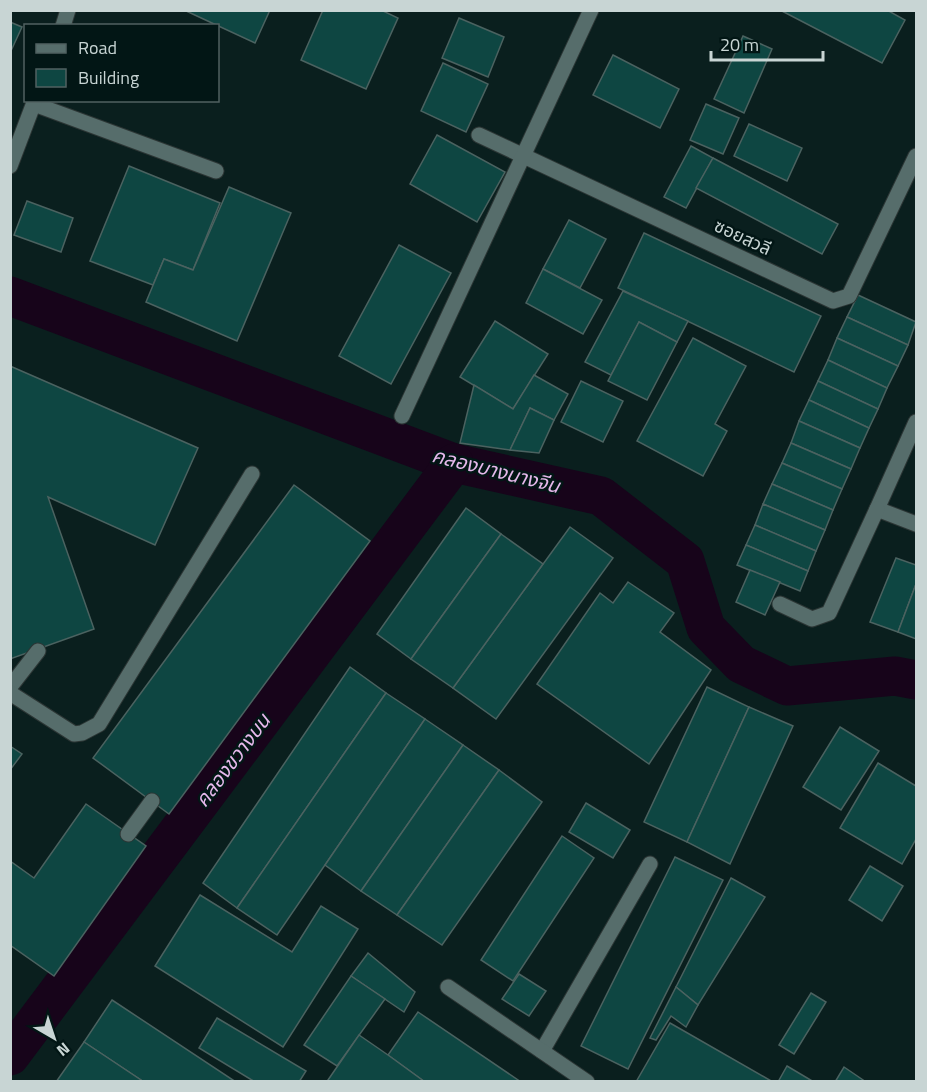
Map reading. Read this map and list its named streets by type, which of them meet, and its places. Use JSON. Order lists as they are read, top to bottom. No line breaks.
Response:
{"streets":{"street":["ซอยสวลี"]},"water":["คลองบางนางจีน","คลองขวางบน"],"legend":["Road","Building"],"scale_bar":"20 m","north":"bottom right"}
